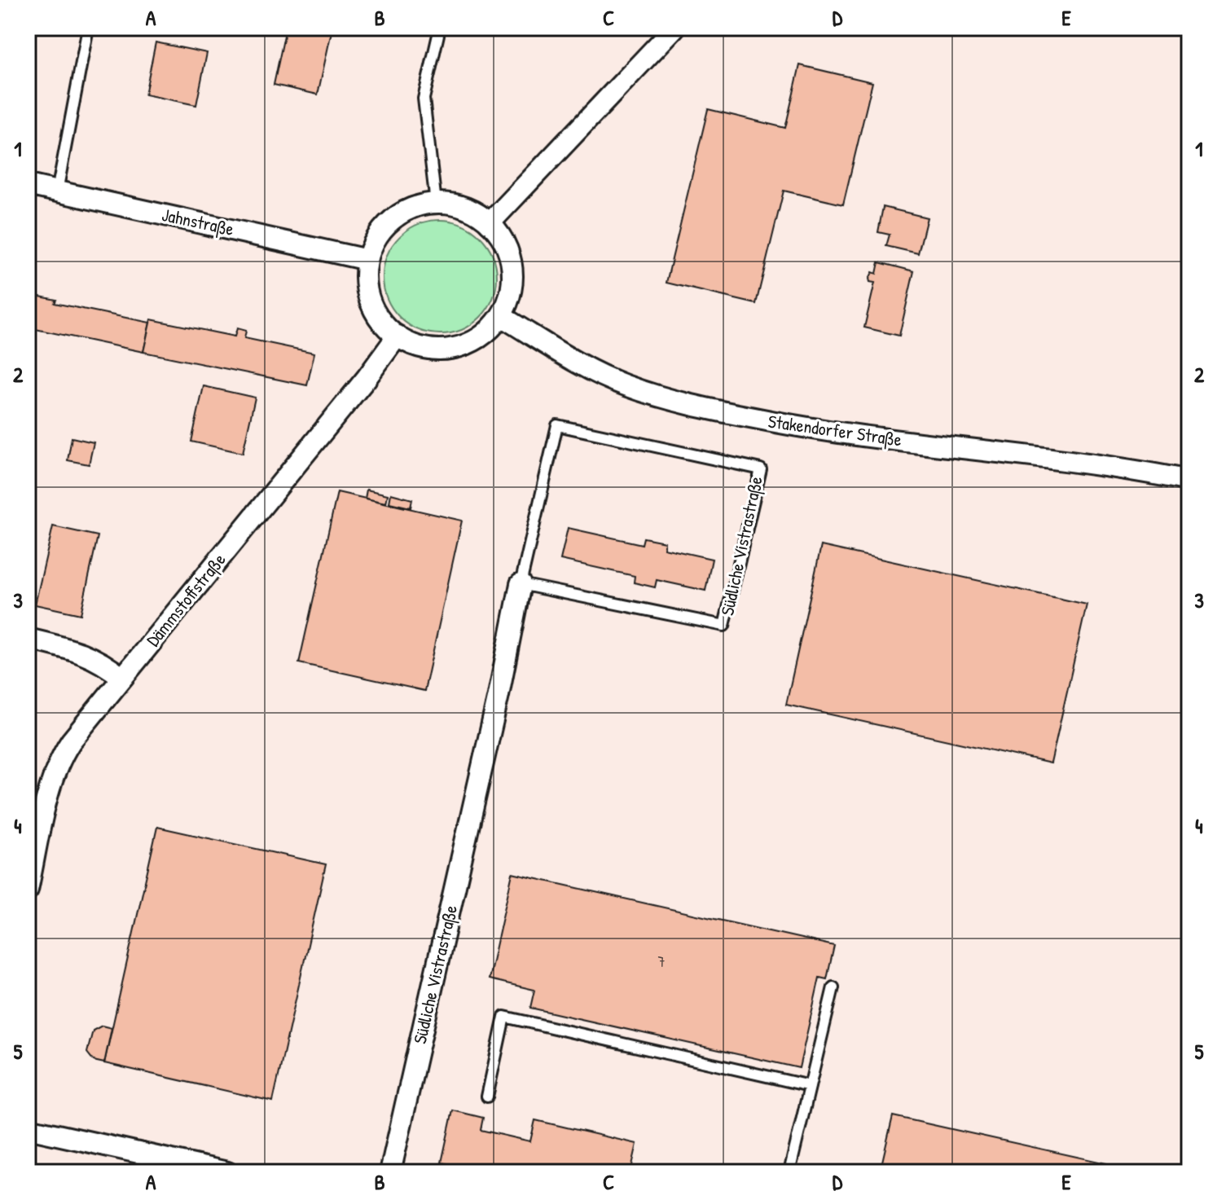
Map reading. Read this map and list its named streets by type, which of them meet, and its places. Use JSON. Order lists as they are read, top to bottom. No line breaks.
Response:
{"streets":{"street":["Jahnstraße","Stakendorfer Straße","Südliche Vistrastraße","Dämmstoffstraße"]},"crossings":[["Jahnstraße","Stakendorfer Straße"],["Jahnstraße","Dämmstoffstraße"],["Stakendorfer Straße","Dämmstoffstraße"]],"house_numbers":["7"],"grid":{"columns":["A","B","C","D","E"],"rows":["1","2","3","4","5"]}}
